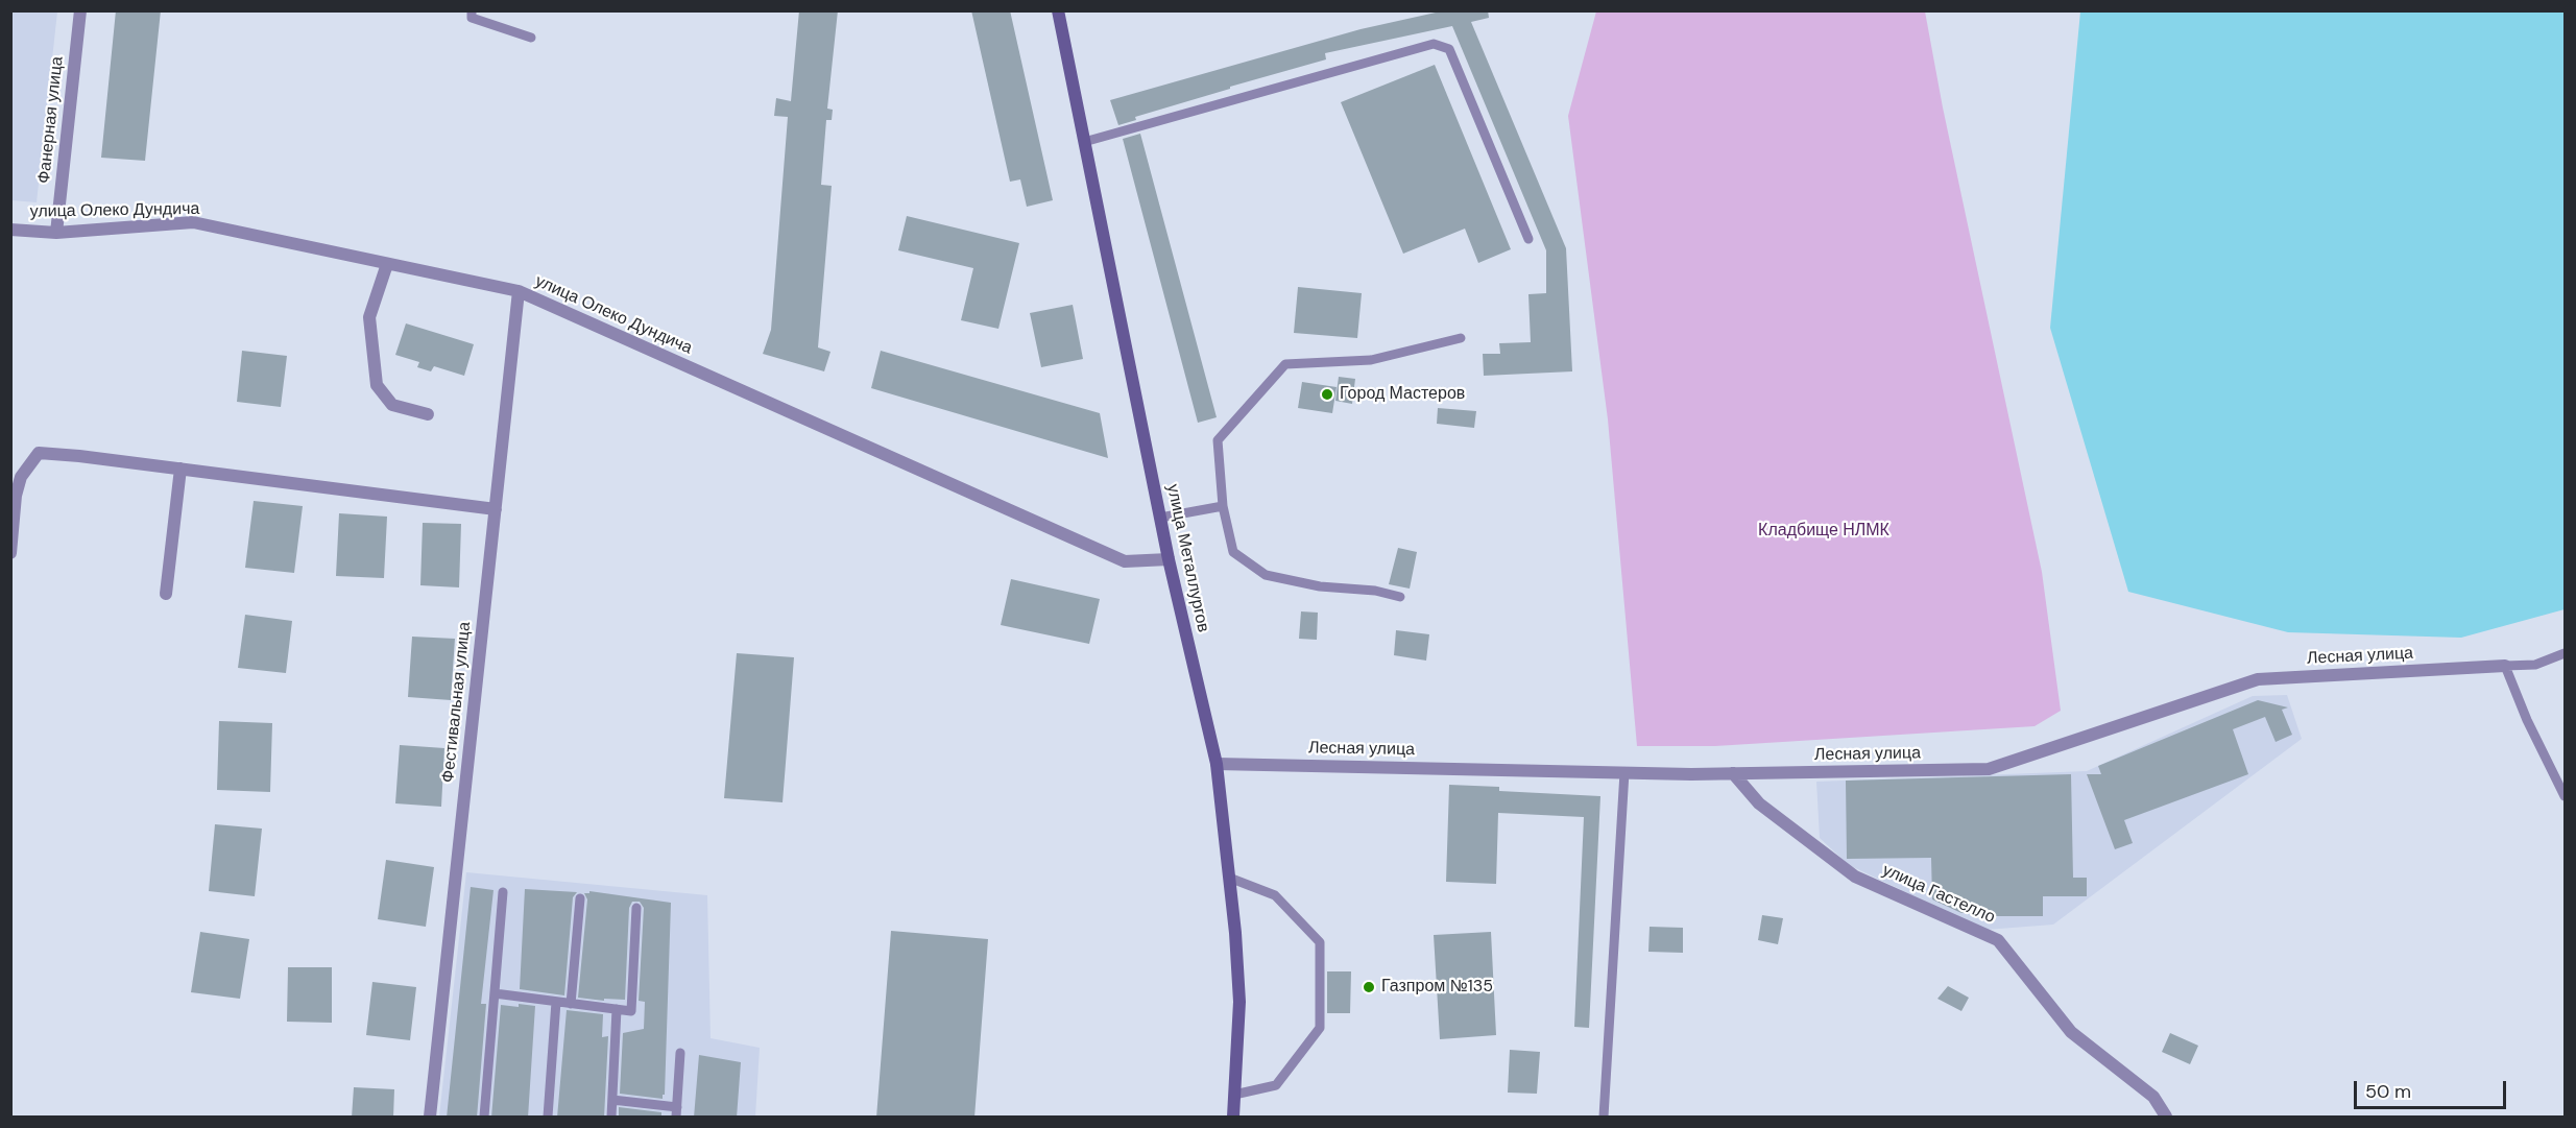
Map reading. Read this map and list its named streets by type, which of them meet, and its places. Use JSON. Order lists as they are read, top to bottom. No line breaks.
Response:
{"streets":{"main road":["улица Металлургов"],"street":["Фанерная улица","улица Олеко Дундича","Лесная улица","Фестивальная улица","улица Гастелло"]},"crossings":[["Фанерная улица","улица Олеко Дундича"],["улица Олеко Дундича","улица Металлургов"],["улица Олеко Дундича","Фестивальная улица"],["улица Металлургов","Лесная улица"],["Лесная улица","улица Гастелло"]],"parks":["Кладбище НЛМК"],"places":["Город Мастеров","Газпром №135"],"scale_bar":"50 m"}
